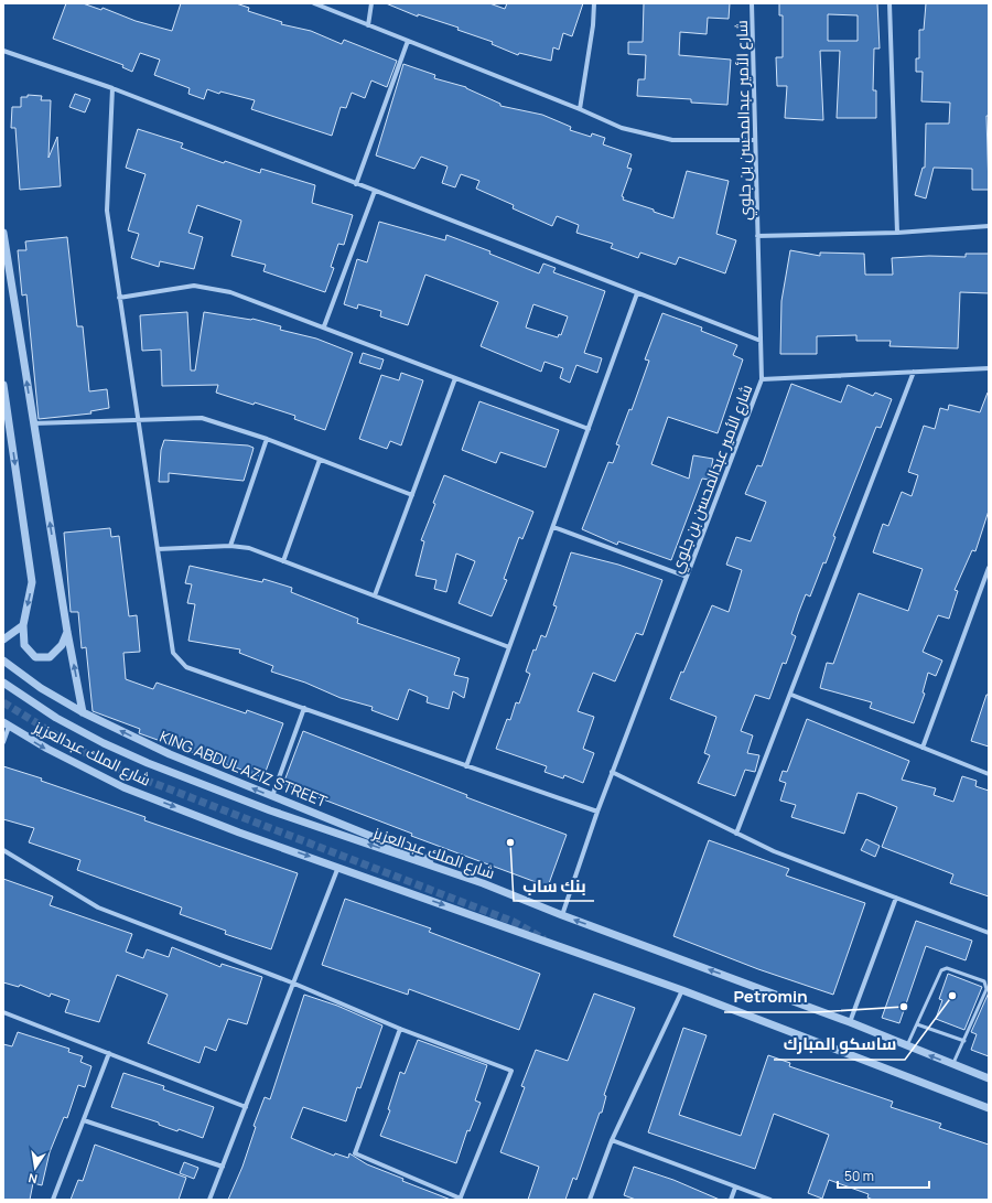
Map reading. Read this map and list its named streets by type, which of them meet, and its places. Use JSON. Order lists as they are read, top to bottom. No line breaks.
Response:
{"streets":{"street":["شارع الأمير عبدالمحسن بن جلوي","شارع الملك عبدالعزيز","KING ABDUL AZIZ STREET"]},"crossings":[["شارع الأمير عبدالمحسن بن جلوي","شارع الملك عبدالعزيز"],["شارع الملك عبدالعزيز","KING ABDUL AZIZ STREET"]],"one_way":["KING ABDUL AZIZ STREET"],"places":["بنك ساب","ساسكو المبارك","Petromin"],"scale_bar":"50 m","north":"bottom"}
